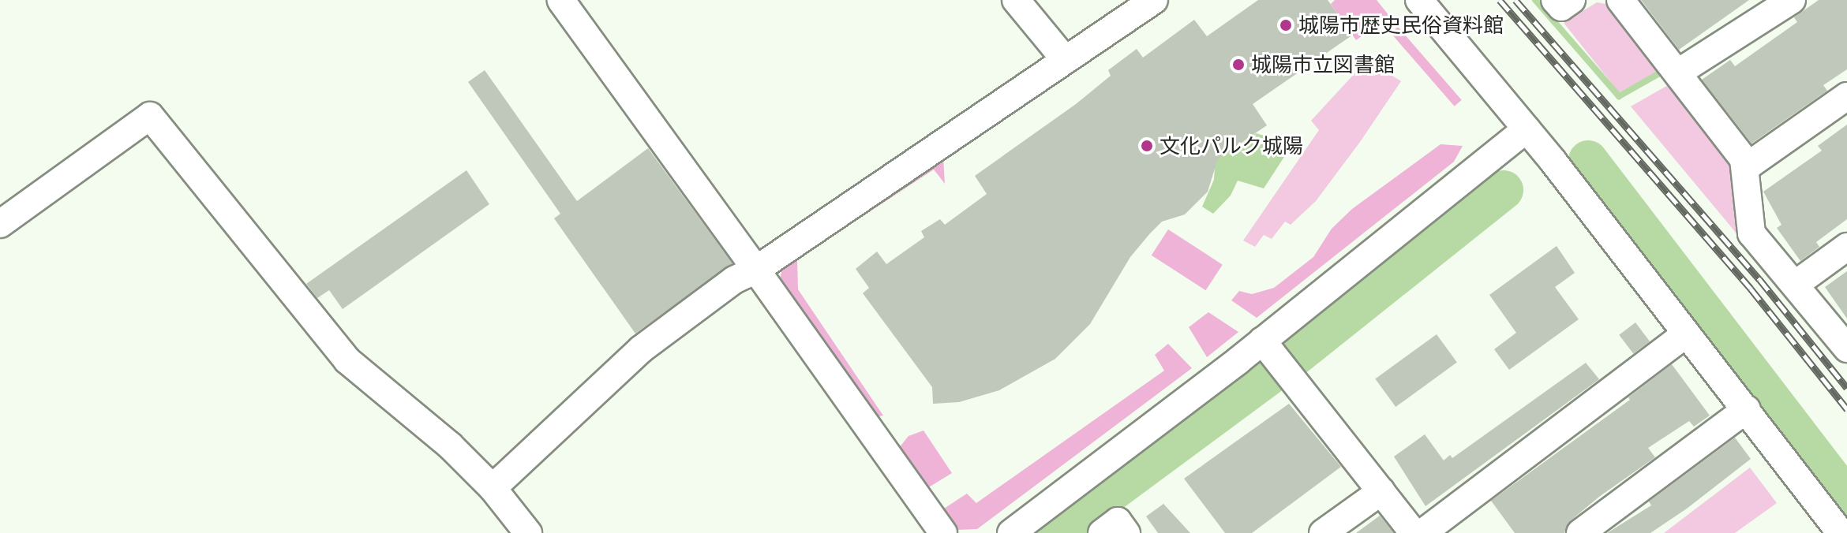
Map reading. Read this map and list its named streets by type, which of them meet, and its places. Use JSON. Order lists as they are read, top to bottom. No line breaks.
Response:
{"places":["城陽市歴史民俗資料館","城陽市立図書館","文化パルク城陽"]}
